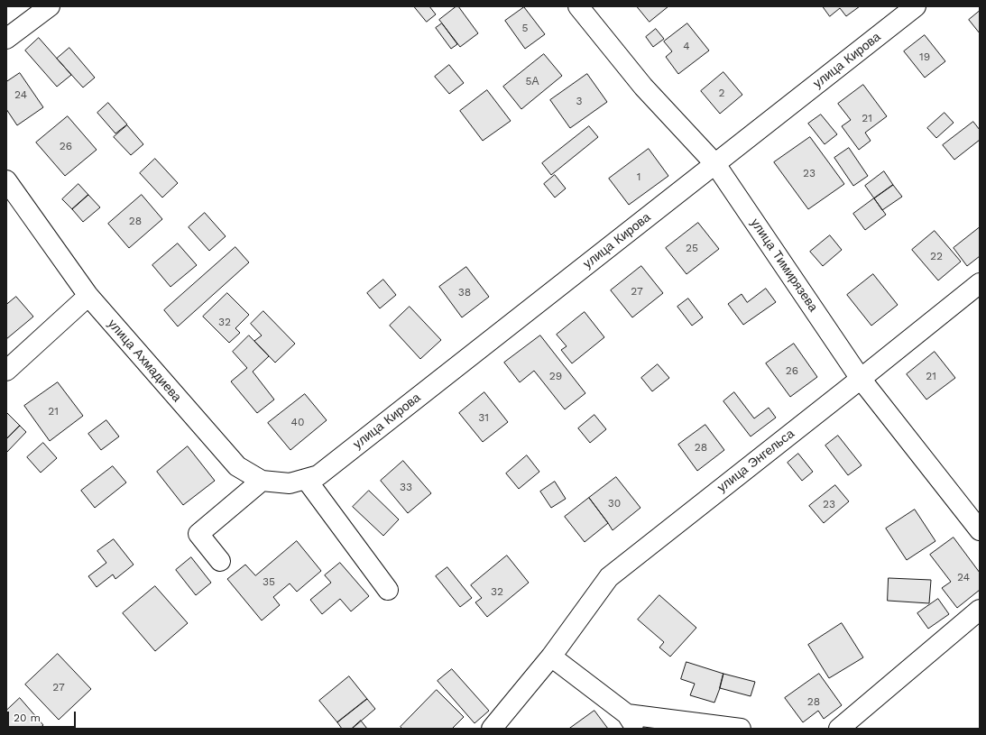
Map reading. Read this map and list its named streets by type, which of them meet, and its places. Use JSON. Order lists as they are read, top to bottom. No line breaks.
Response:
{"streets":{"street":["улица Кирова","улица Тимирязева","улица Ахмадиева","улица Энгельса"]},"crossings":[["улица Кирова","улица Тимирязева"],["улица Кирова","улица Ахмадиева"],["улица Тимирязева","улица Энгельса"]],"house_numbers":["5","4","19","5А","2","24","3","21","26","23","1","28","25","22","27","38","32","26","29","21","21","31","40","28","33","30","23","24","35","32","27","28"],"scale_bar":"20 m"}
